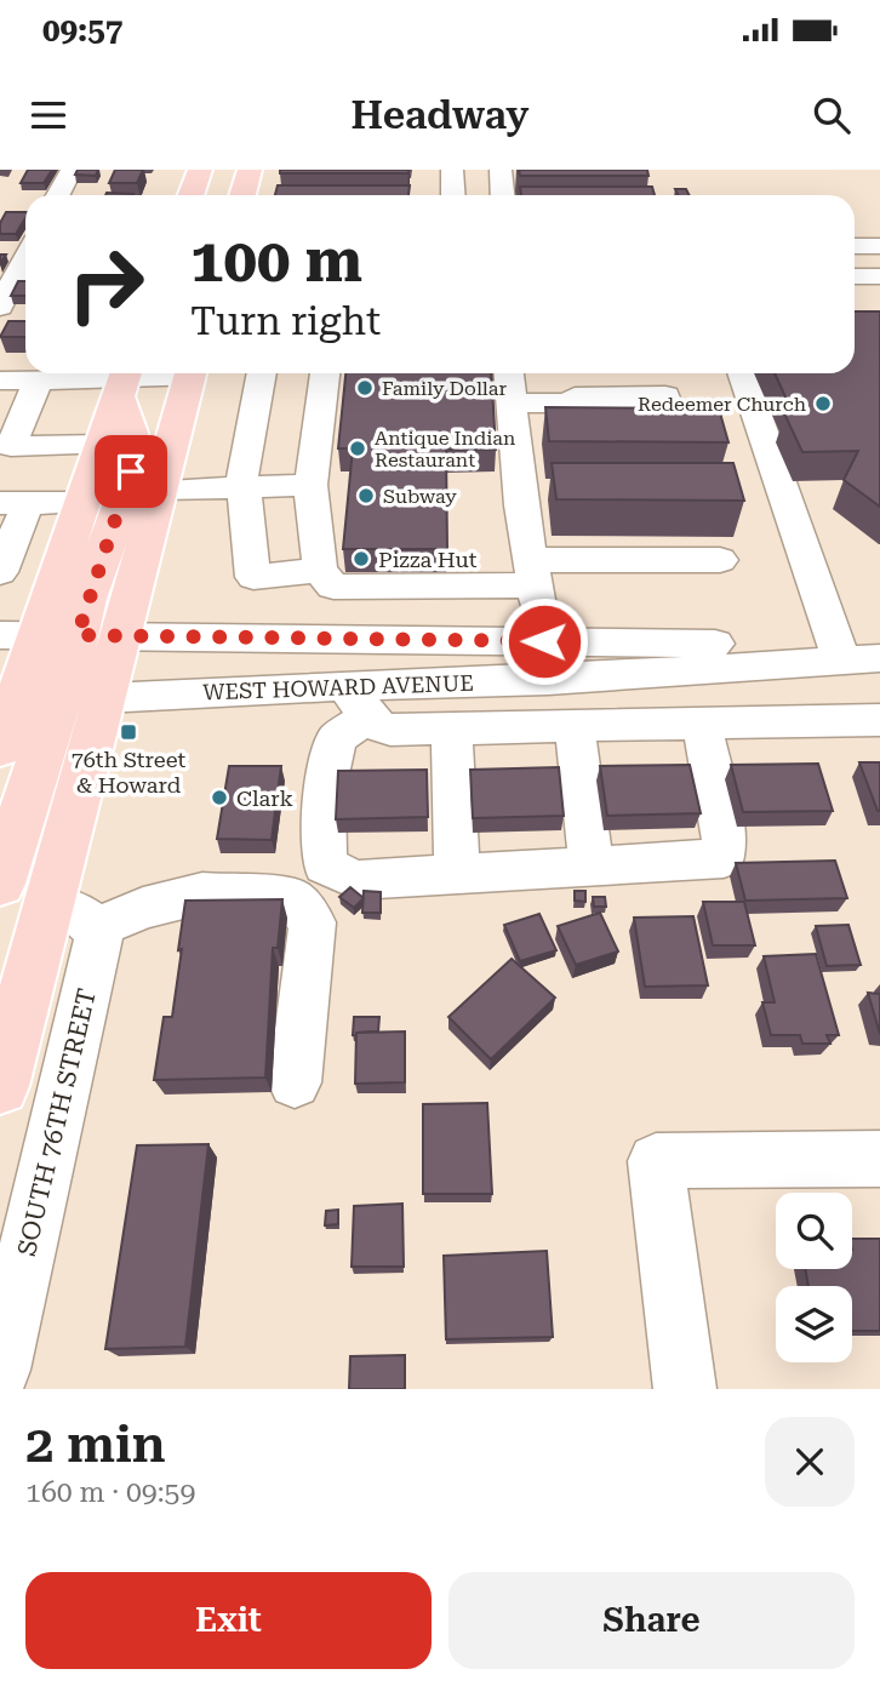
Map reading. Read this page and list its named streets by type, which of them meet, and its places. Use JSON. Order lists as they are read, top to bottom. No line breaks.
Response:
{"streets":{"main road":["SOUTH 76TH STREET"],"street":["WEST HOWARD AVENUE"]},"crossings":[["WEST HOWARD AVENUE","SOUTH 76TH STREET"]],"places":{"other":["Family Dollar","Redeemer Church","Antique Indian Restaurant","Subway","Pizza Hut","Clark"],"transit":["76th Street & Howard"]},"page":{"status":"09:57","header":"Headway","turn":["100 m","Turn right"],"heading":["2 min","160 m · 09:59"],"buttons":["Exit","Share"]}}
